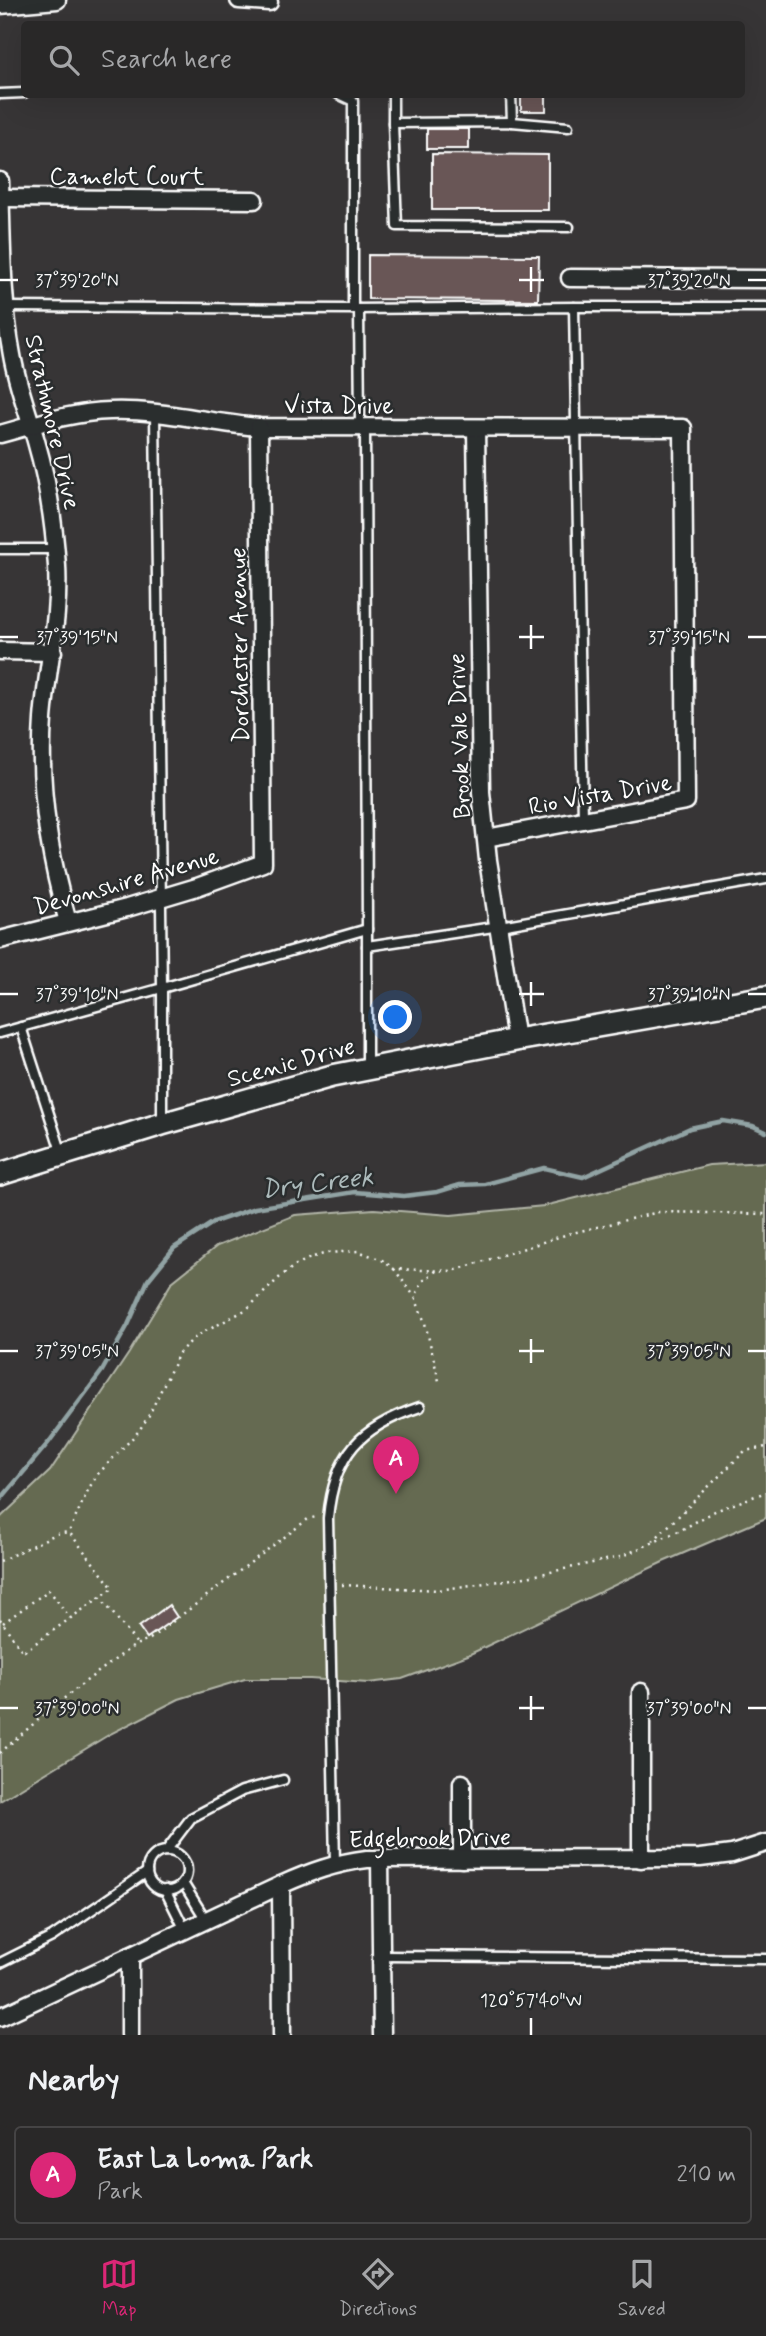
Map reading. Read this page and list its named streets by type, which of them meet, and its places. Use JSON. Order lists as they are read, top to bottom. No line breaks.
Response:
{"streets":{"main road":["Scenic Drive"],"street":["Camelot Court","Vista Drive","Strathmore Drive","Dorchester Avenue","Brook Vale Drive","Rio Vista Drive","Devonshire Avenue","Edgebrook Drive"]},"crossings":[["Camelot Court","Strathmore Drive"],["Vista Drive","Strathmore Drive"],["Vista Drive","Dorchester Avenue"],["Vista Drive","Brook Vale Drive"],["Vista Drive","Rio Vista Drive"],["Strathmore Drive","Devonshire Avenue"],["Dorchester Avenue","Devonshire Avenue"],["Brook Vale Drive","Rio Vista Drive"],["Brook Vale Drive","Scenic Drive"]],"water":["Dry Creek"],"page":{"search":"Search here","pins":"A","heading":"Nearby","list":[{"mark":"A","name":"East La Loma Park","note":"Park","value":"210 m"}],"nav":["Map","Directions","Saved"]},"coordinates":["37°39'20\"N","37°39'15\"N","37°39'10\"N","37°39'05\"N","37°39'00\"N","120°57'40\"W"]}
